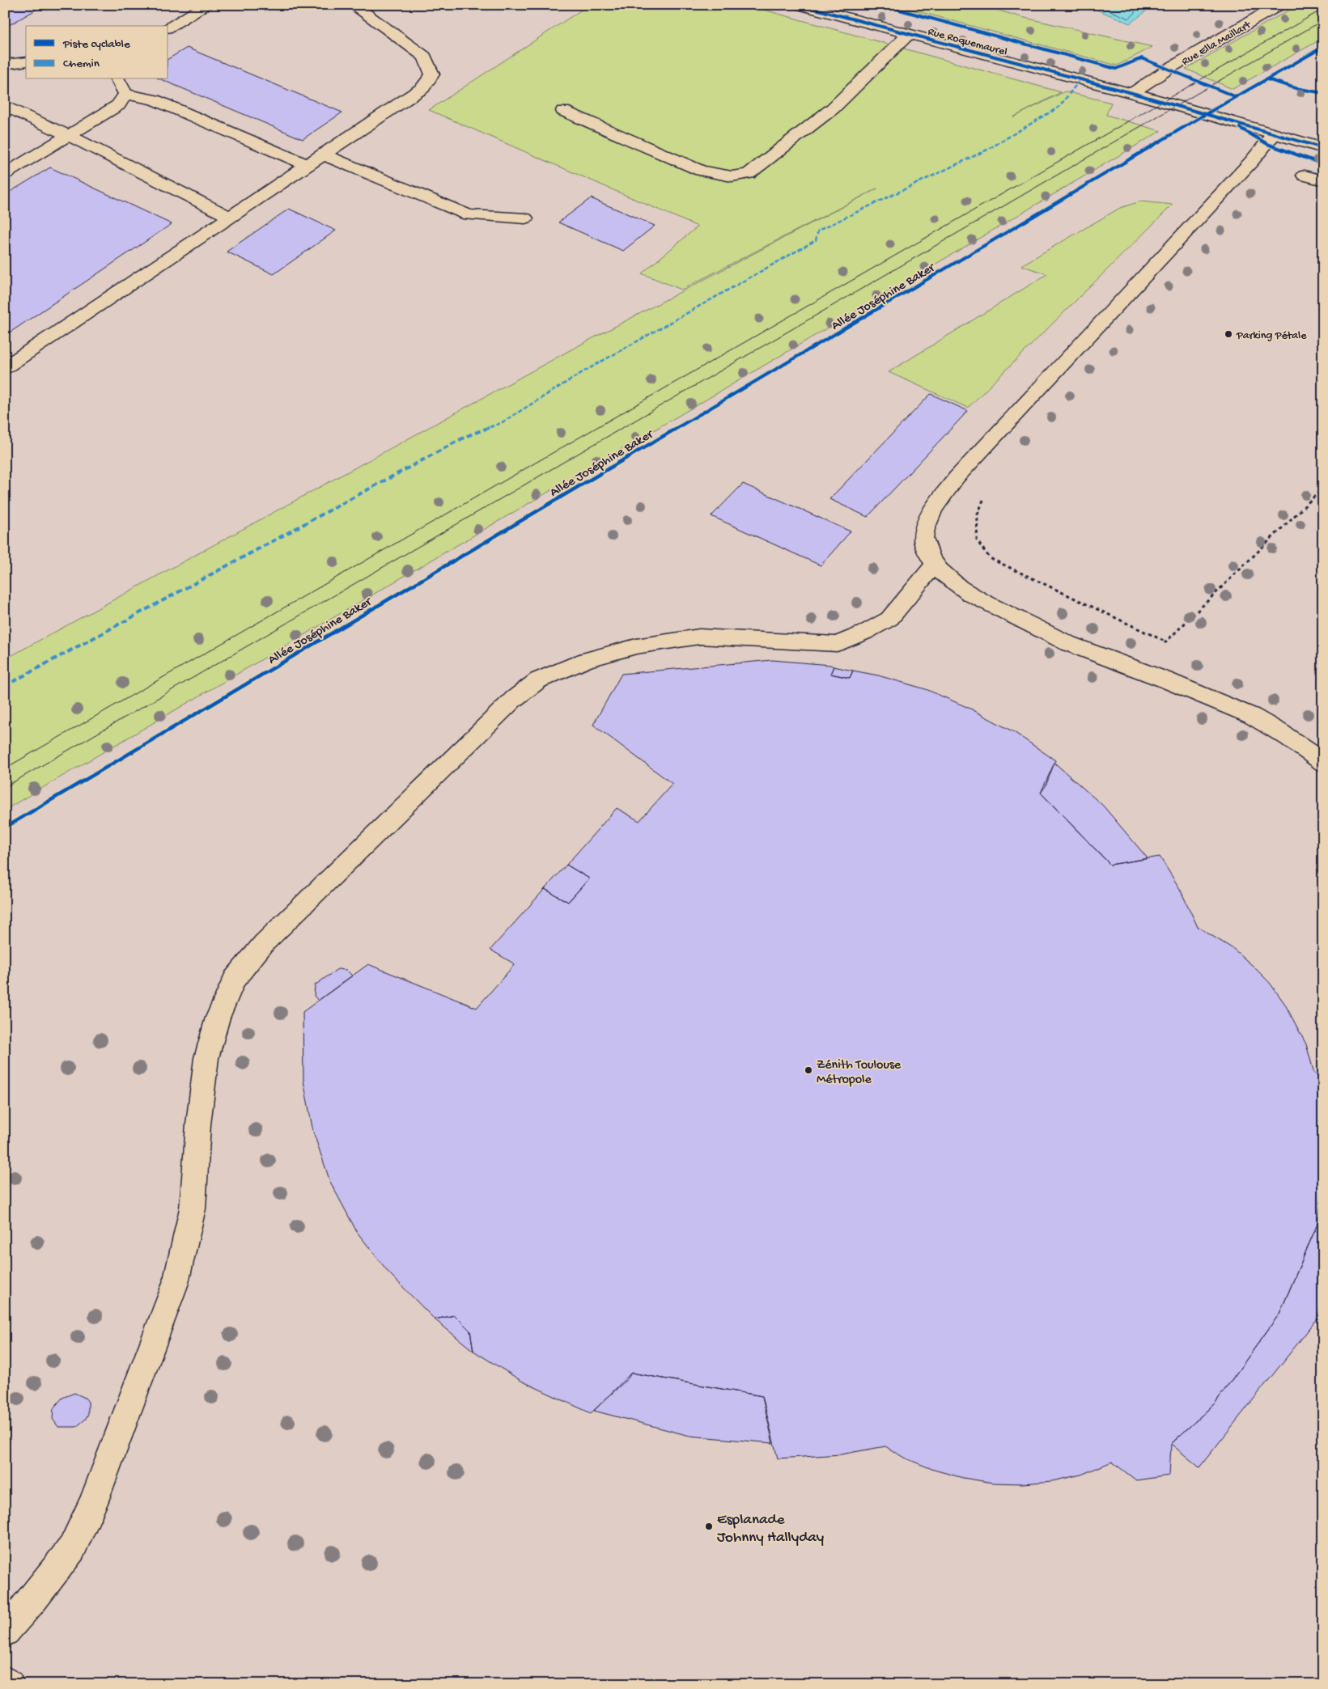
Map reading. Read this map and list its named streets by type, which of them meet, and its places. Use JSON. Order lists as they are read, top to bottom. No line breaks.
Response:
{"streets":{"street":["Rue Roquemaurel","Rue Ella Maillart"],"cycle path":["Allée Joséphine Baker"]},"crossings":[["Rue Roquemaurel","Rue Ella Maillart"]],"places":["Parking Pétale","Zénith Toulouse Métropole","Esplanade Johnny Hallyday"],"legend":["Piste cyclable","Chemin"]}
